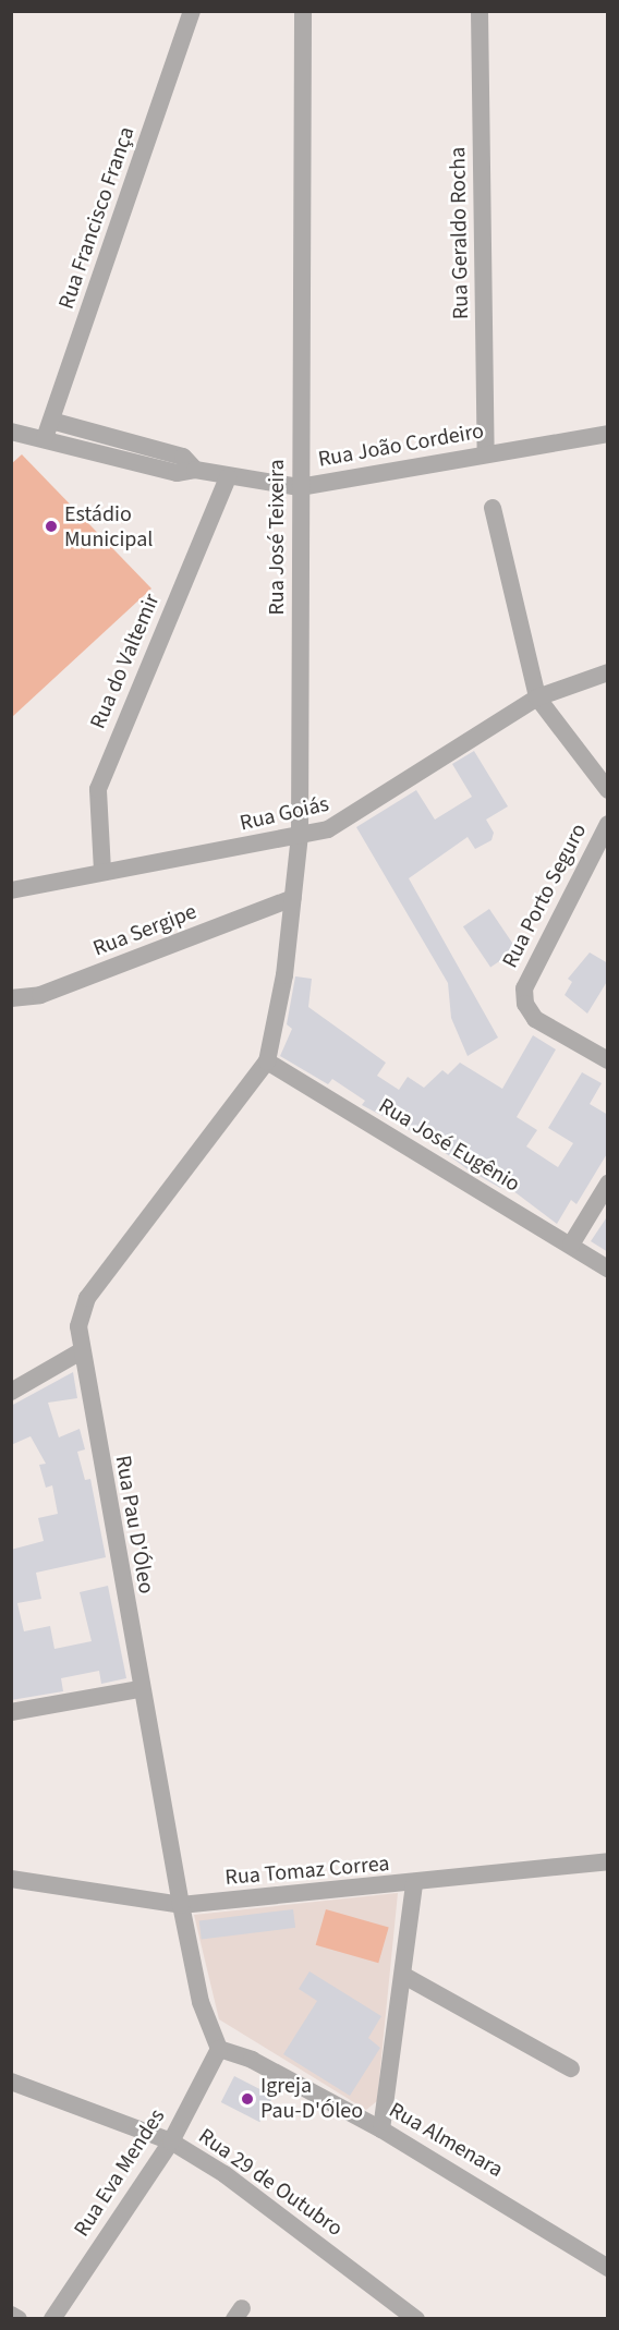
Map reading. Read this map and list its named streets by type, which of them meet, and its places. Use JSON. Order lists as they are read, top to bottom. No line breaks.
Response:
{"streets":{"street":["Rua Francisco França","Rua Geraldo Rocha","Rua João Cordeiro","Rua José Teixeira","Rua do Valtemir","Rua Goiás","Rua Porto Seguro","Rua Sergipe","Rua José Eugênio","Rua Pau D'Óleo","Rua Tomaz Correa","Rua Almenara","Rua Eva Mendes","Rua 29 de Outubro"]},"crossings":[["Rua Francisco França","Rua João Cordeiro"],["Rua Geraldo Rocha","Rua João Cordeiro"],["Rua João Cordeiro","Rua José Teixeira"],["Rua João Cordeiro","Rua do Valtemir"],["Rua José Teixeira","Rua Goiás"],["Rua José Teixeira","Rua Sergipe"],["Rua José Teixeira","Rua José Eugênio"],["Rua José Teixeira","Rua Pau D'Óleo"],["Rua do Valtemir","Rua Goiás"],["Rua José Eugênio","Rua Pau D'Óleo"],["Rua Pau D'Óleo","Rua Tomaz Correa"],["Rua Pau D'Óleo","Rua Almenara"],["Rua Pau D'Óleo","Rua Eva Mendes"],["Rua Almenara","Rua Eva Mendes"],["Rua Eva Mendes","Rua 29 de Outubro"]],"places":["Estádio Municipal","Igreja Pau-D'Óleo"]}
